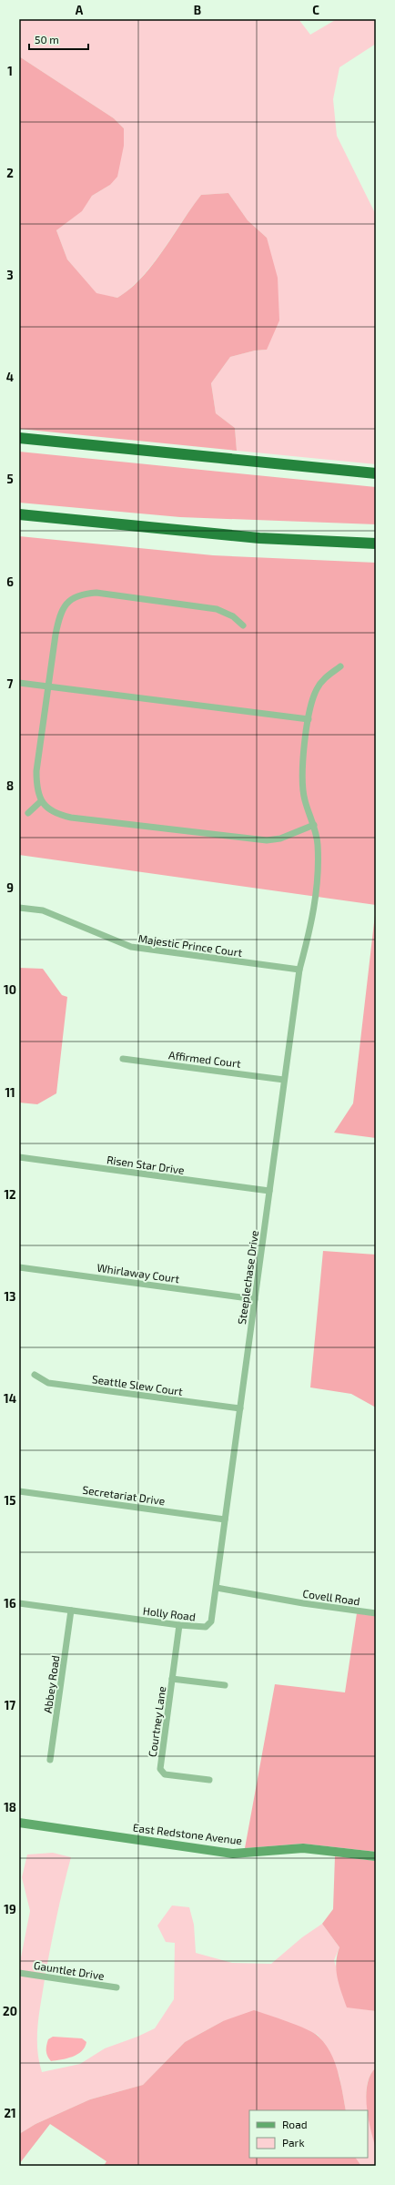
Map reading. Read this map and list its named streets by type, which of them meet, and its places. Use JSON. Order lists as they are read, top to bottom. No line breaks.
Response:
{"streets":{"street":["Majestic Prince Court","Affirmed Court","Risen Star Drive","Whirlaway Court","Steeplechase Drive","Seattle Slew Court","Secretariat Drive","Covell Road","Holly Road","Abbey Road","Courtney Lane","East Redstone Avenue","Gauntlet Drive"]},"crossings":[["Majestic Prince Court","Steeplechase Drive"],["Affirmed Court","Steeplechase Drive"],["Risen Star Drive","Steeplechase Drive"],["Whirlaway Court","Steeplechase Drive"],["Steeplechase Drive","Seattle Slew Court"],["Steeplechase Drive","Secretariat Drive"],["Steeplechase Drive","Covell Road"],["Steeplechase Drive","Holly Road"],["Covell Road","Holly Road"],["Holly Road","Abbey Road"],["Holly Road","Courtney Lane"]],"legend":["Road","Park"],"scale_bar":"50 m","grid":{"columns":["A","B","C"],"rows":["1","2","3","4","5","6","7","8","9","10","11","12","13","14","15","16","17","18","19","20","21"]}}
